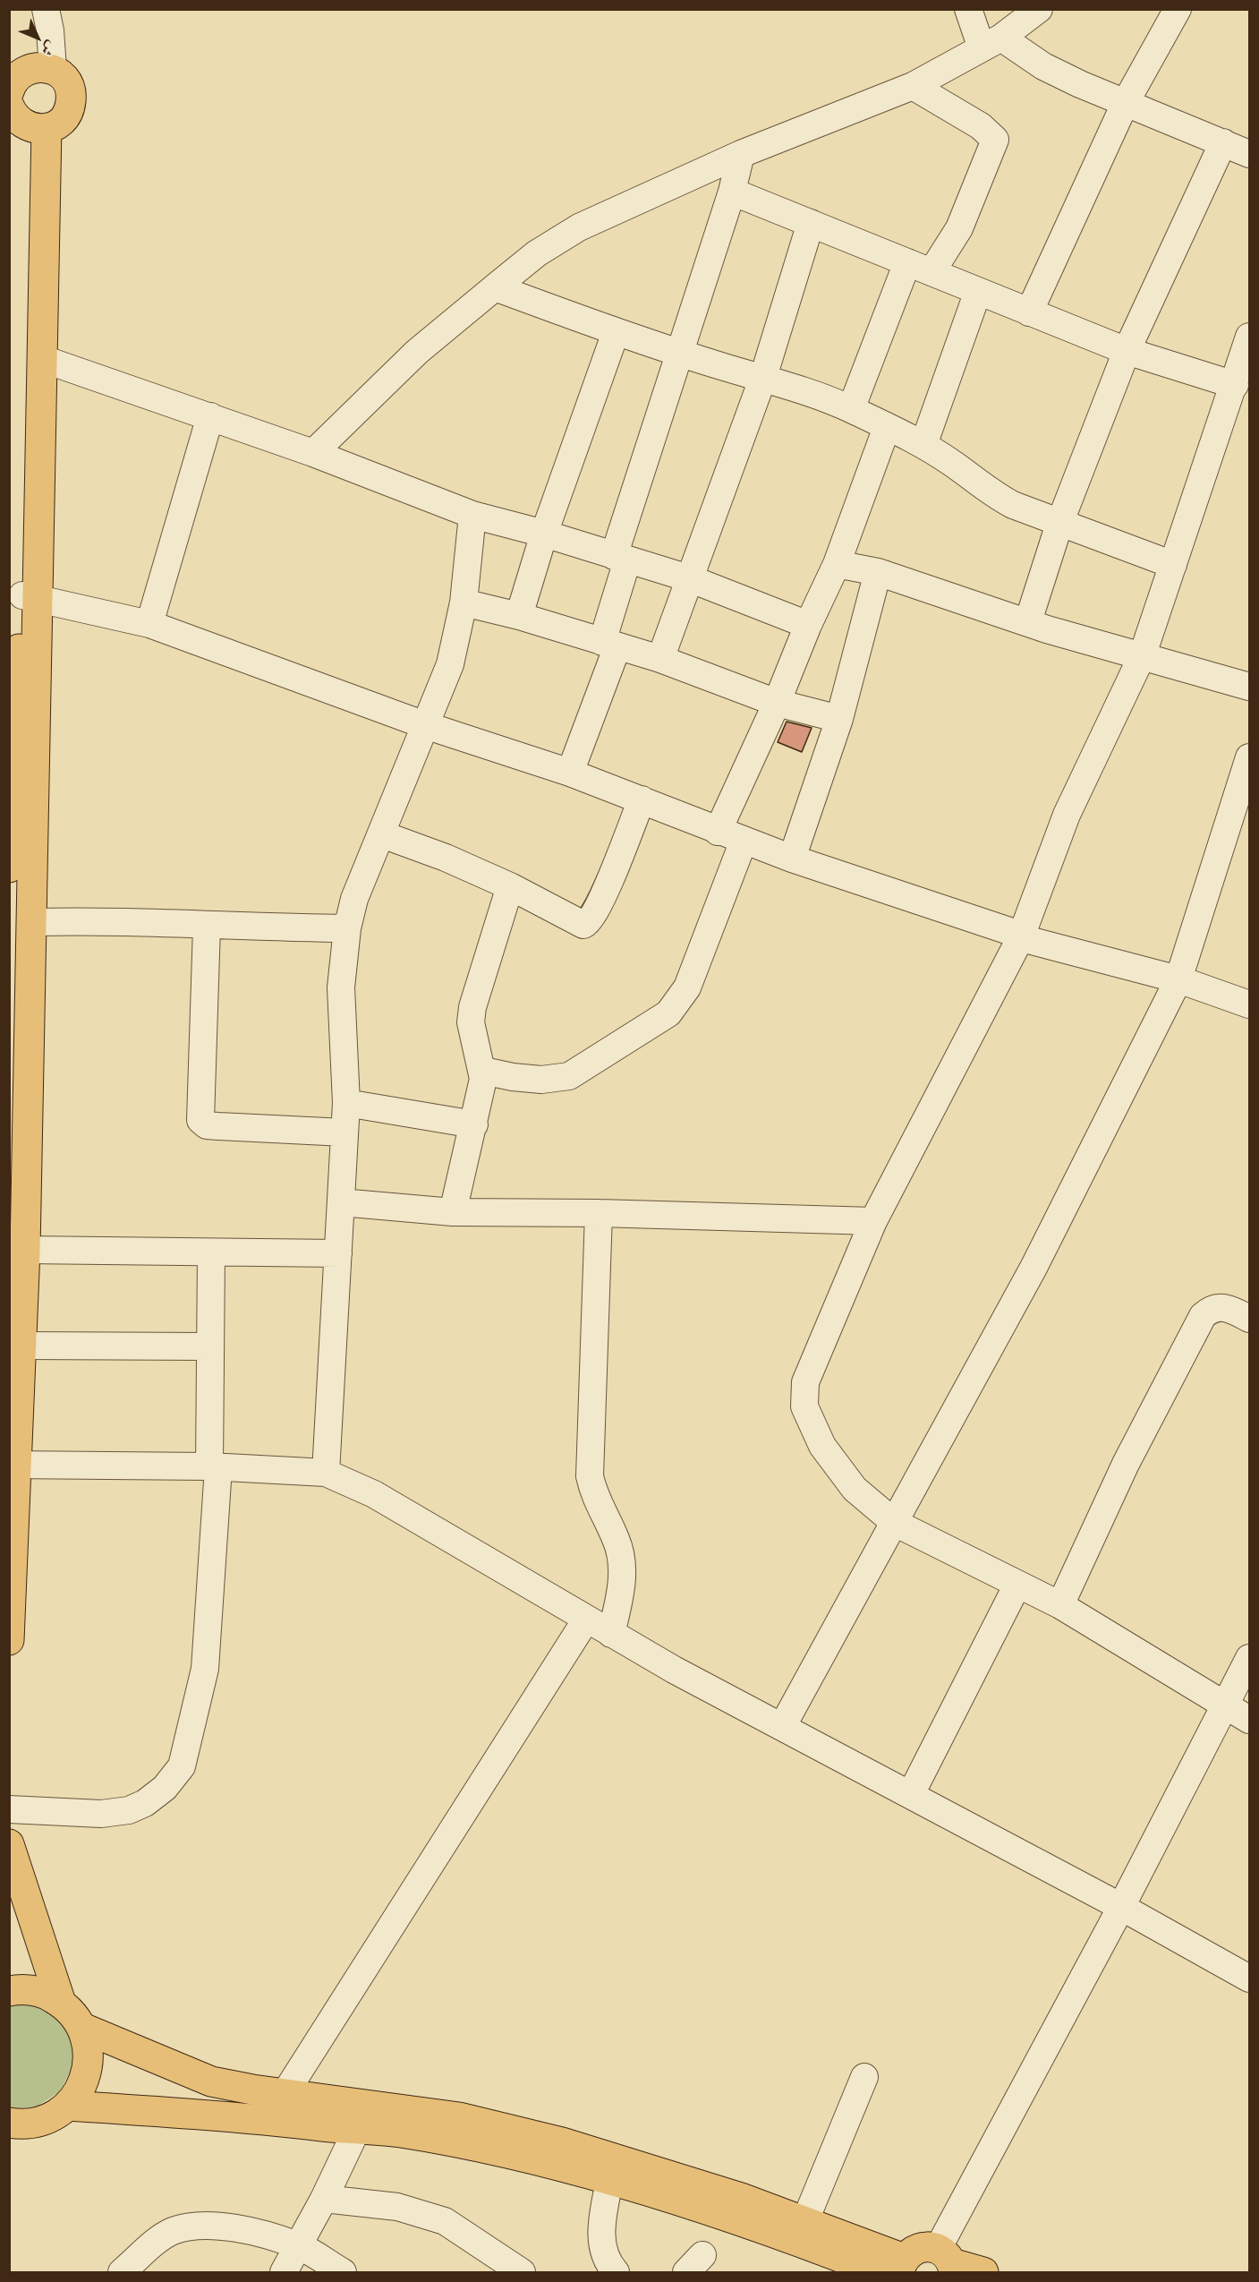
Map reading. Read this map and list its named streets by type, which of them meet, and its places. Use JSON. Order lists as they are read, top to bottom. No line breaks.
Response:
{"north":"bottom right"}
